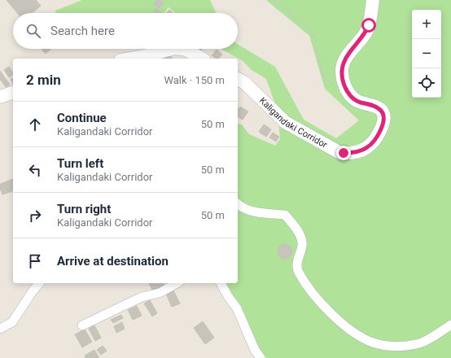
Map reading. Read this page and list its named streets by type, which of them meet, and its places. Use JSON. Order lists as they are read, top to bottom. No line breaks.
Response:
{"streets":{"main road":["Kaligandaki Corridor"]},"page":{"map_buttons":["+","−"],"search":"Search here","heading":["2 min","Walk · 150 m"],"list":[["Continue","Kaligandaki Corridor","50 m"],["Turn left","Kaligandaki Corridor","50 m"],["Turn right","Kaligandaki Corridor","50 m"],"Arrive at destination"]}}
